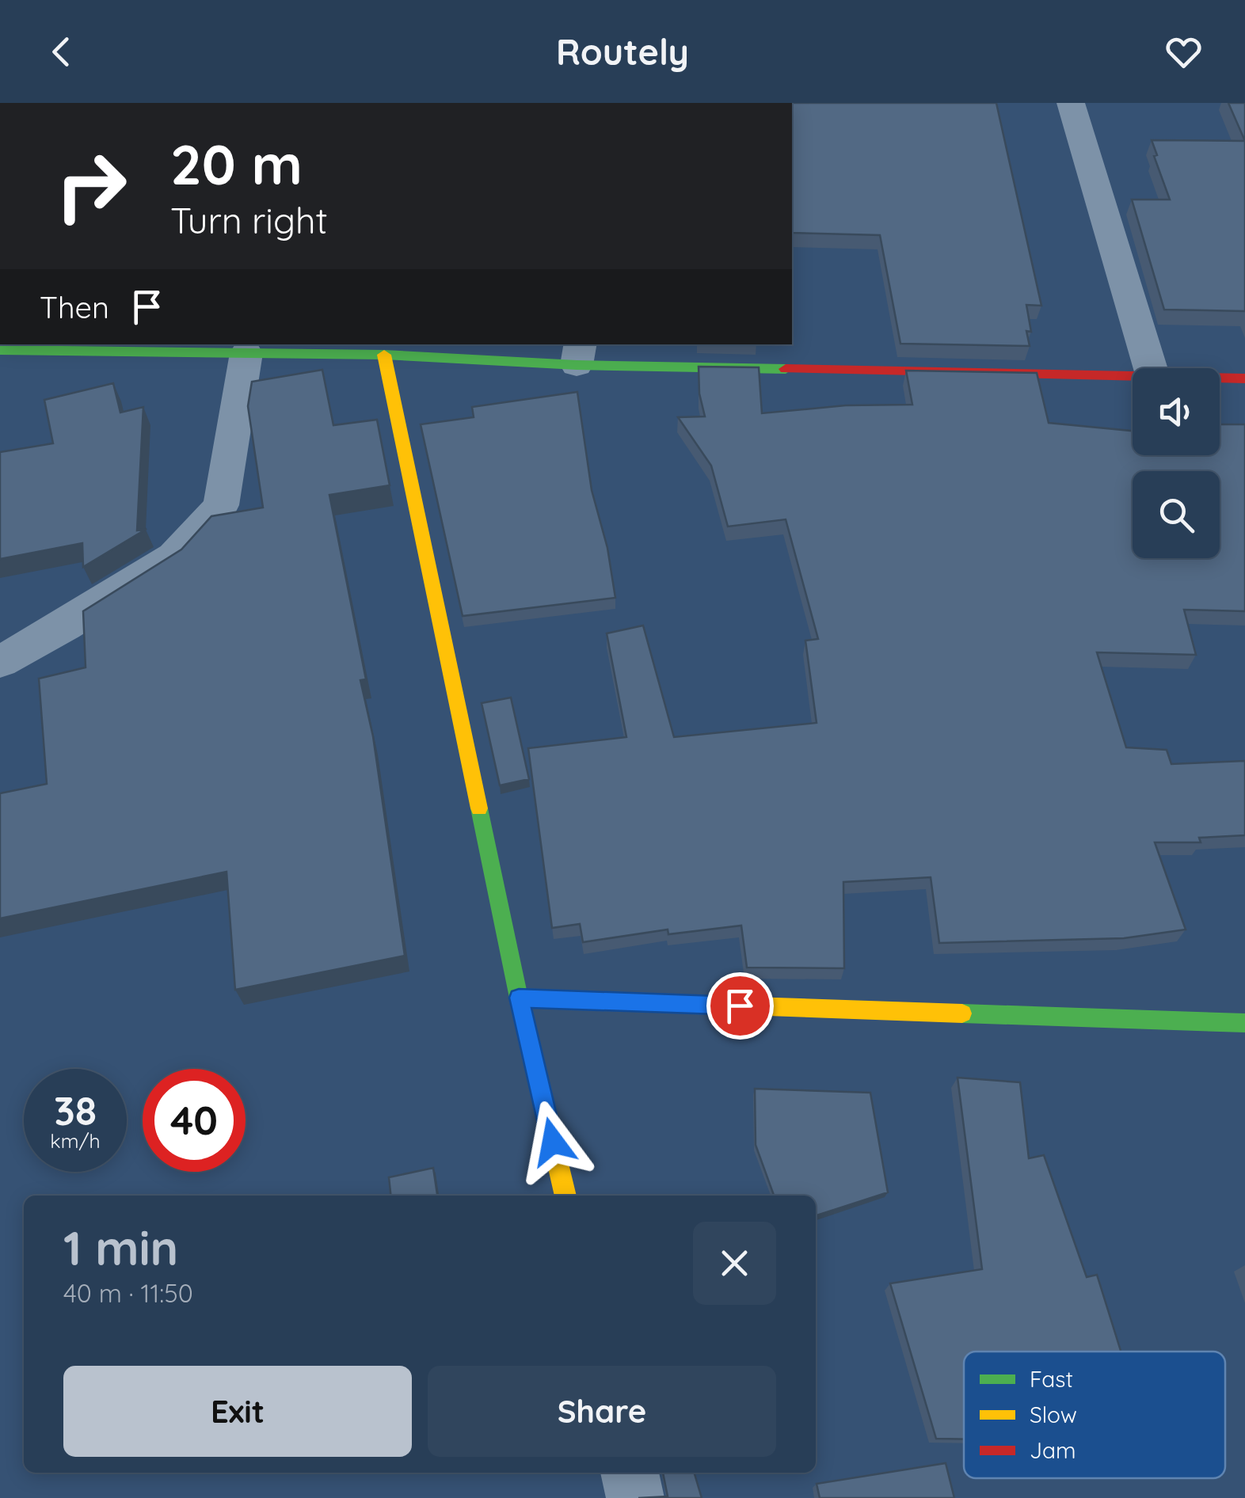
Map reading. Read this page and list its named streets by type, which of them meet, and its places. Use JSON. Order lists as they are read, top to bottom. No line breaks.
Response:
{"legend":["Fast","Slow","Jam"],"page":{"header":"Routely","turn":["20 m","Turn right"],"then":"Then","speed":"38 km/h","limit":"40","heading":["1 min","40 m · 11:50"],"buttons":["Exit","Share"]}}
